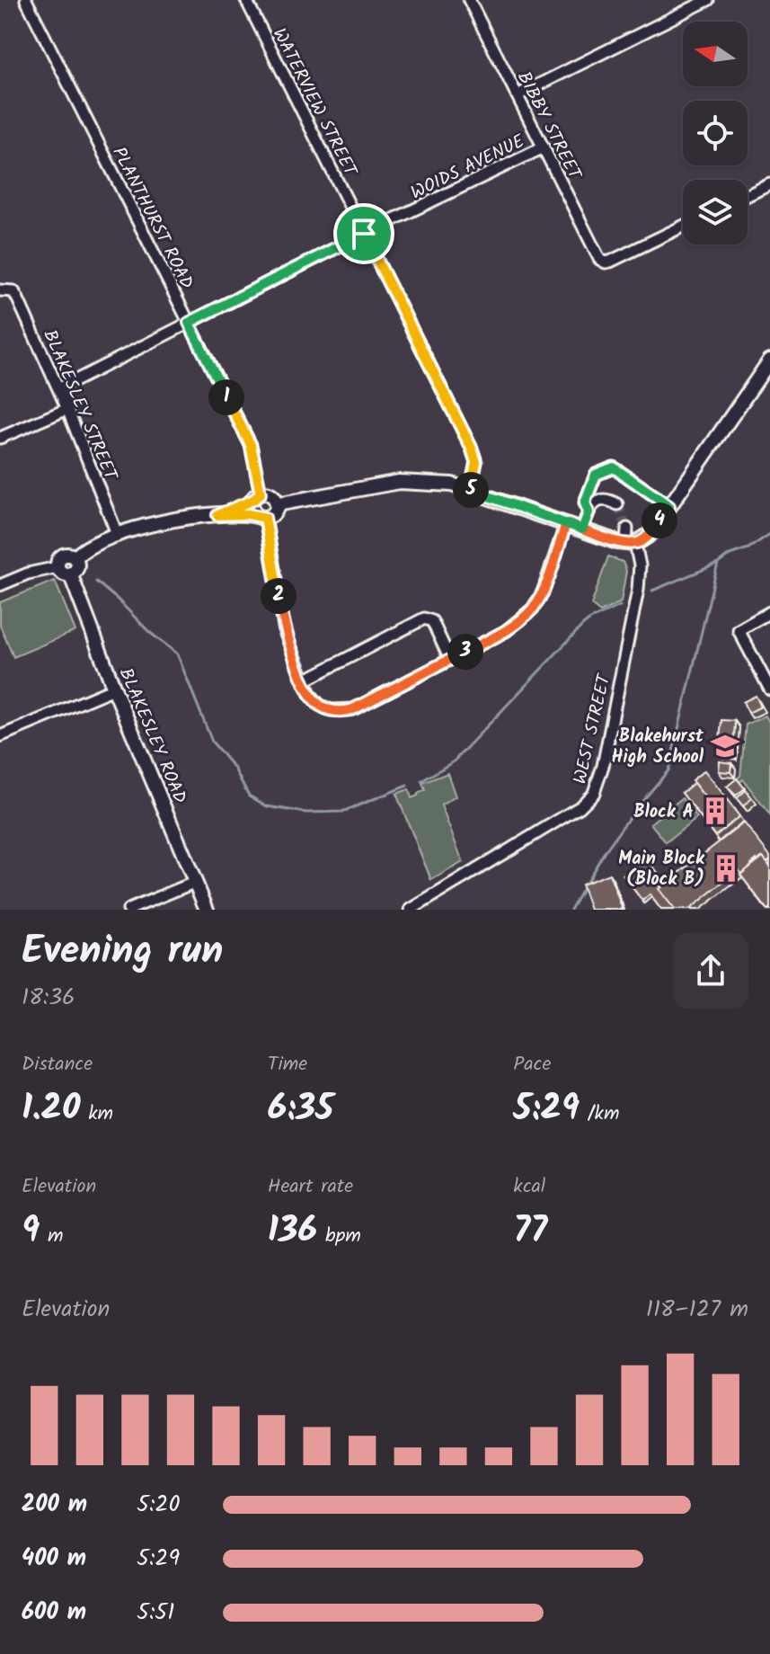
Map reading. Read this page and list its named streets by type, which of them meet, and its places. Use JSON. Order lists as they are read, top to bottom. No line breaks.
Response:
{"streets":{"street":["WATERVIEW STREET","BIBBY STREET","WOIDS AVENUE","PLANTHURST ROAD","BLAKESLEY STREET","WEST STREET","BLAKESLEY ROAD"]},"crossings":[["WATERVIEW STREET","WOIDS AVENUE"],["BIBBY STREET","WOIDS AVENUE"],["WOIDS AVENUE","PLANTHURST ROAD"],["WOIDS AVENUE","BLAKESLEY STREET"]],"places":{"school or university":["Blakehurst High School"],"building":["Block A","Main Block (Block B)"]},"north":"left","page":{"pins":["1","5","4","2","3"],"heading":["Evening run","18:36"],"stats":[["Distance","1.20 km"],["Time","6:35"],["Pace","5:29 /km"],["Elevation","9 m"],["Heart rate","136 bpm"],["kcal","77"]],"chart":["Elevation","118–127 m"],"list":[{"name":"200 m","note":"5:20"},{"name":"400 m","note":"5:29"},{"name":"600 m","note":"5:51"}]}}
